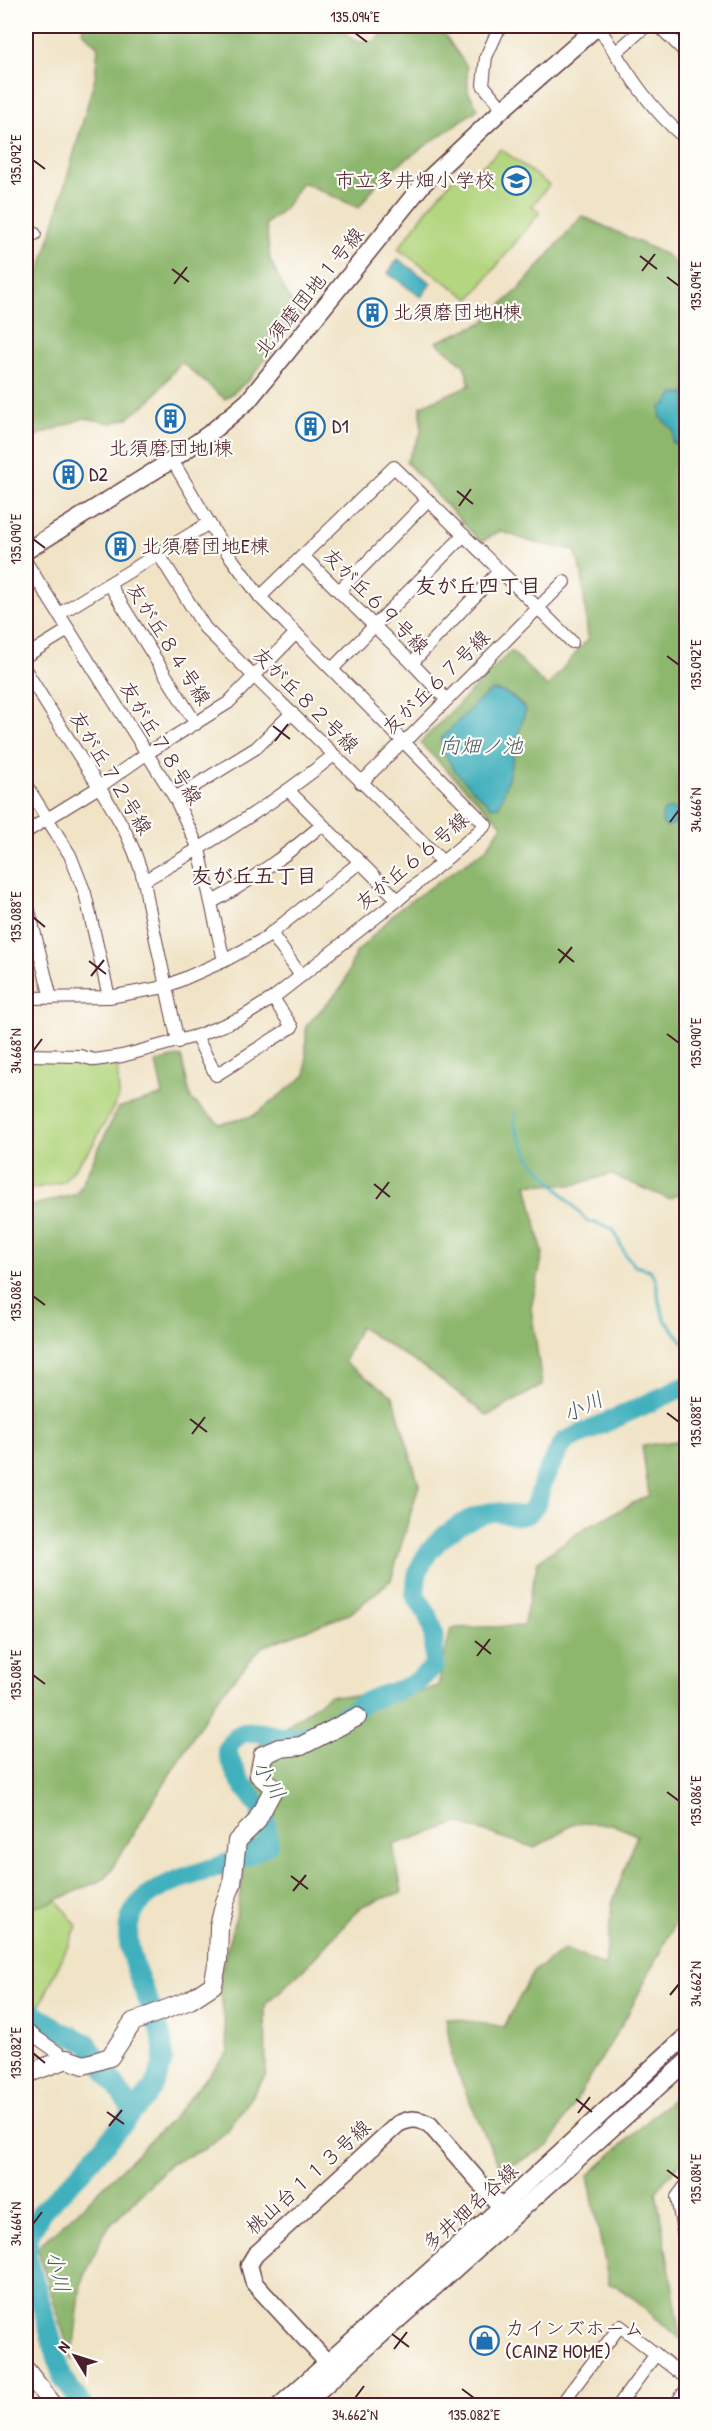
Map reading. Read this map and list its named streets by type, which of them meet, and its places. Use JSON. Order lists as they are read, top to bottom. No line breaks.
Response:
{"streets":{"street":["北須磨団地１号線","友が丘６９号線","友が丘８４号線","友が丘６７号線","友が丘８２号線","友が丘７８号線","友が丘７２号線","友が丘６６号線","桃山台１１３号線","多井畑名谷線"]},"crossings":[["北須磨団地１号線","友が丘６６号線"],["友が丘６９号線","友が丘６７号線"],["友が丘６７号線","友が丘８２号線"],["友が丘６７号線","友が丘６６号線"],["友が丘８２号線","友が丘６６号線"],["友が丘７２号線","友が丘６６号線"],["桃山台１１３号線","多井畑名谷線"]],"districts":["友が丘四丁目","友が丘五丁目"],"water":["向畑ノ池","小川"],"places":{"school or university":["市立多井畑小学校"],"building":["北須磨団地H棟","北須磨団地I棟","D1","D2","北須磨団地E棟"],"shop":["カインズホーム (CAINZ HOME)"]},"north":"top left","coordinates":["135.094°E","135.092°E","135.090°E","34.666°N","135.088°E","34.668°N","135.086°E","135.084°E","34.662°N","135.082°E","34.664°N"]}
